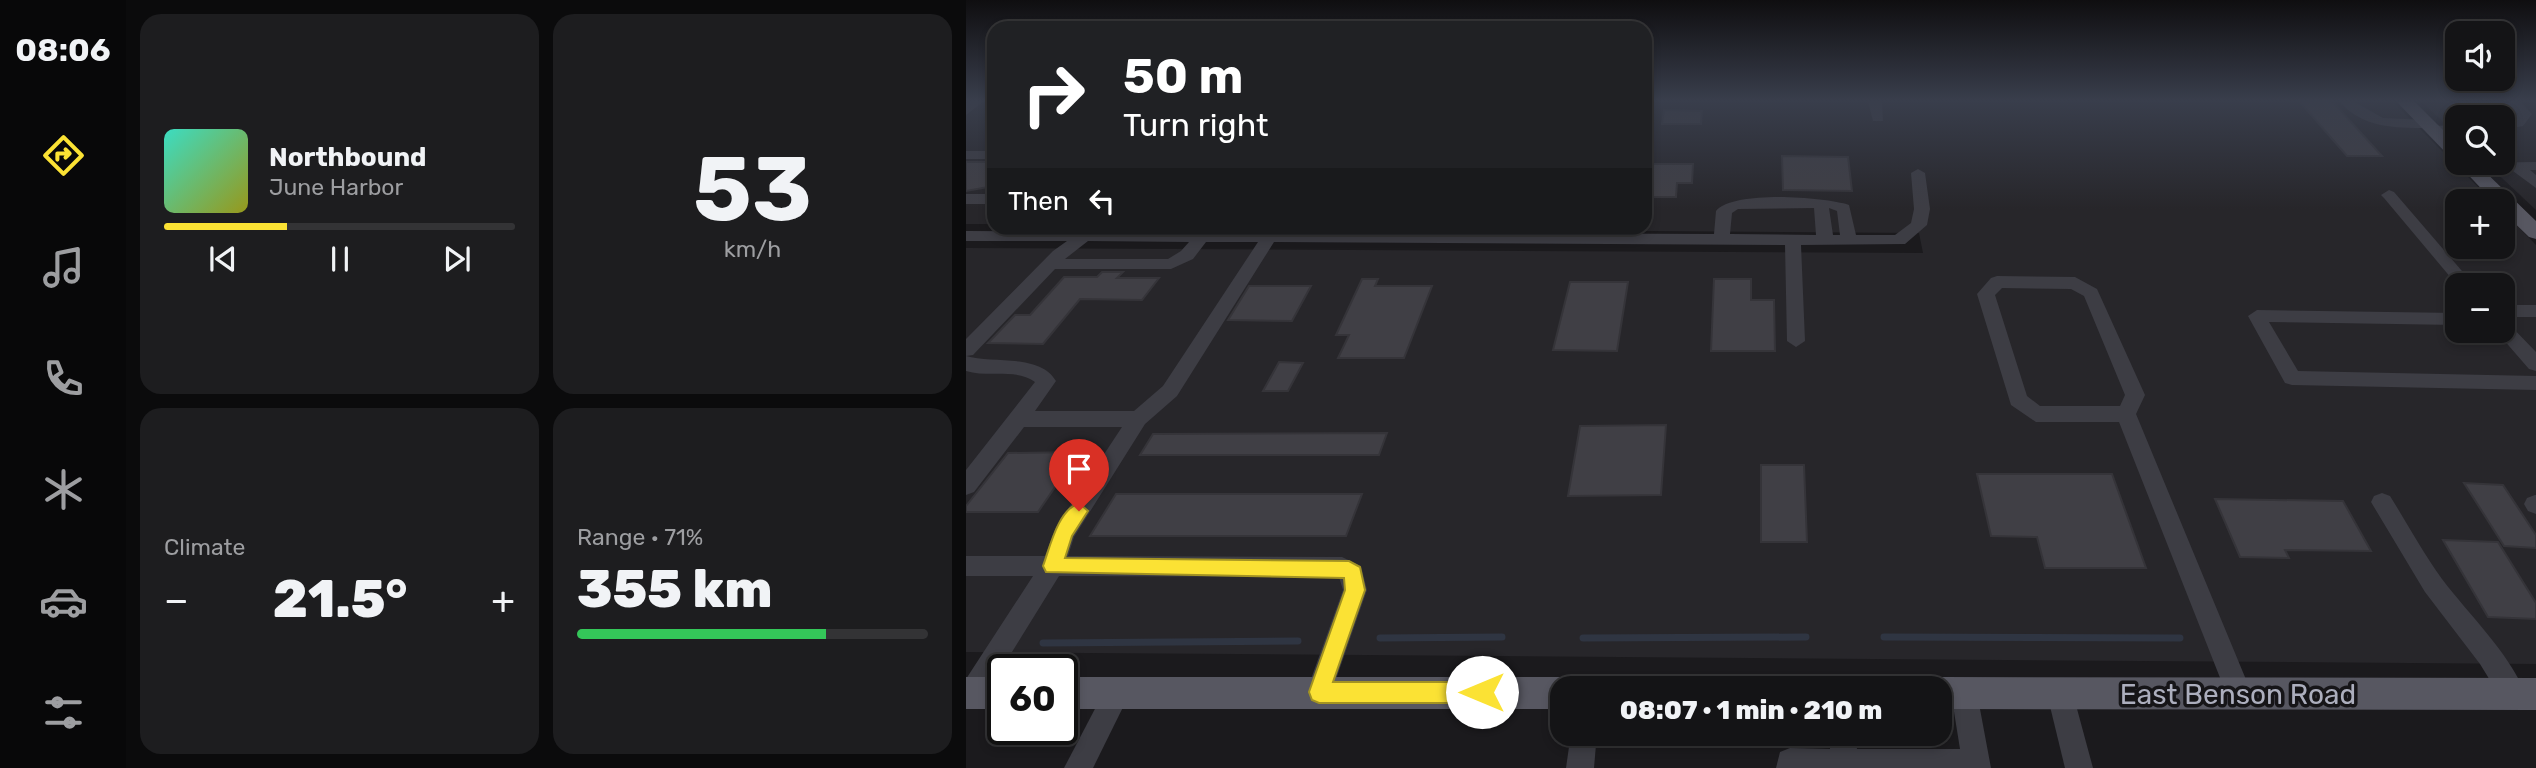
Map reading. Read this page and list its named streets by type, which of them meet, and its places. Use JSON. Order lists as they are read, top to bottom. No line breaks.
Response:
{"streets":{"main road":["East Benson Road"]},"page":{"tabs":"08:06","tile":[["53","km/h"],"Climate",["Range · 71%","355 km"]],"map_buttons":["+","−"],"turn":["50 m","Turn right"],"song":["Northbound","June Harbor"],"then":"Then","heat":["−","21.5°","+"],"limit":"60","trip":"08:07 · 1 min · 210 m"}}
